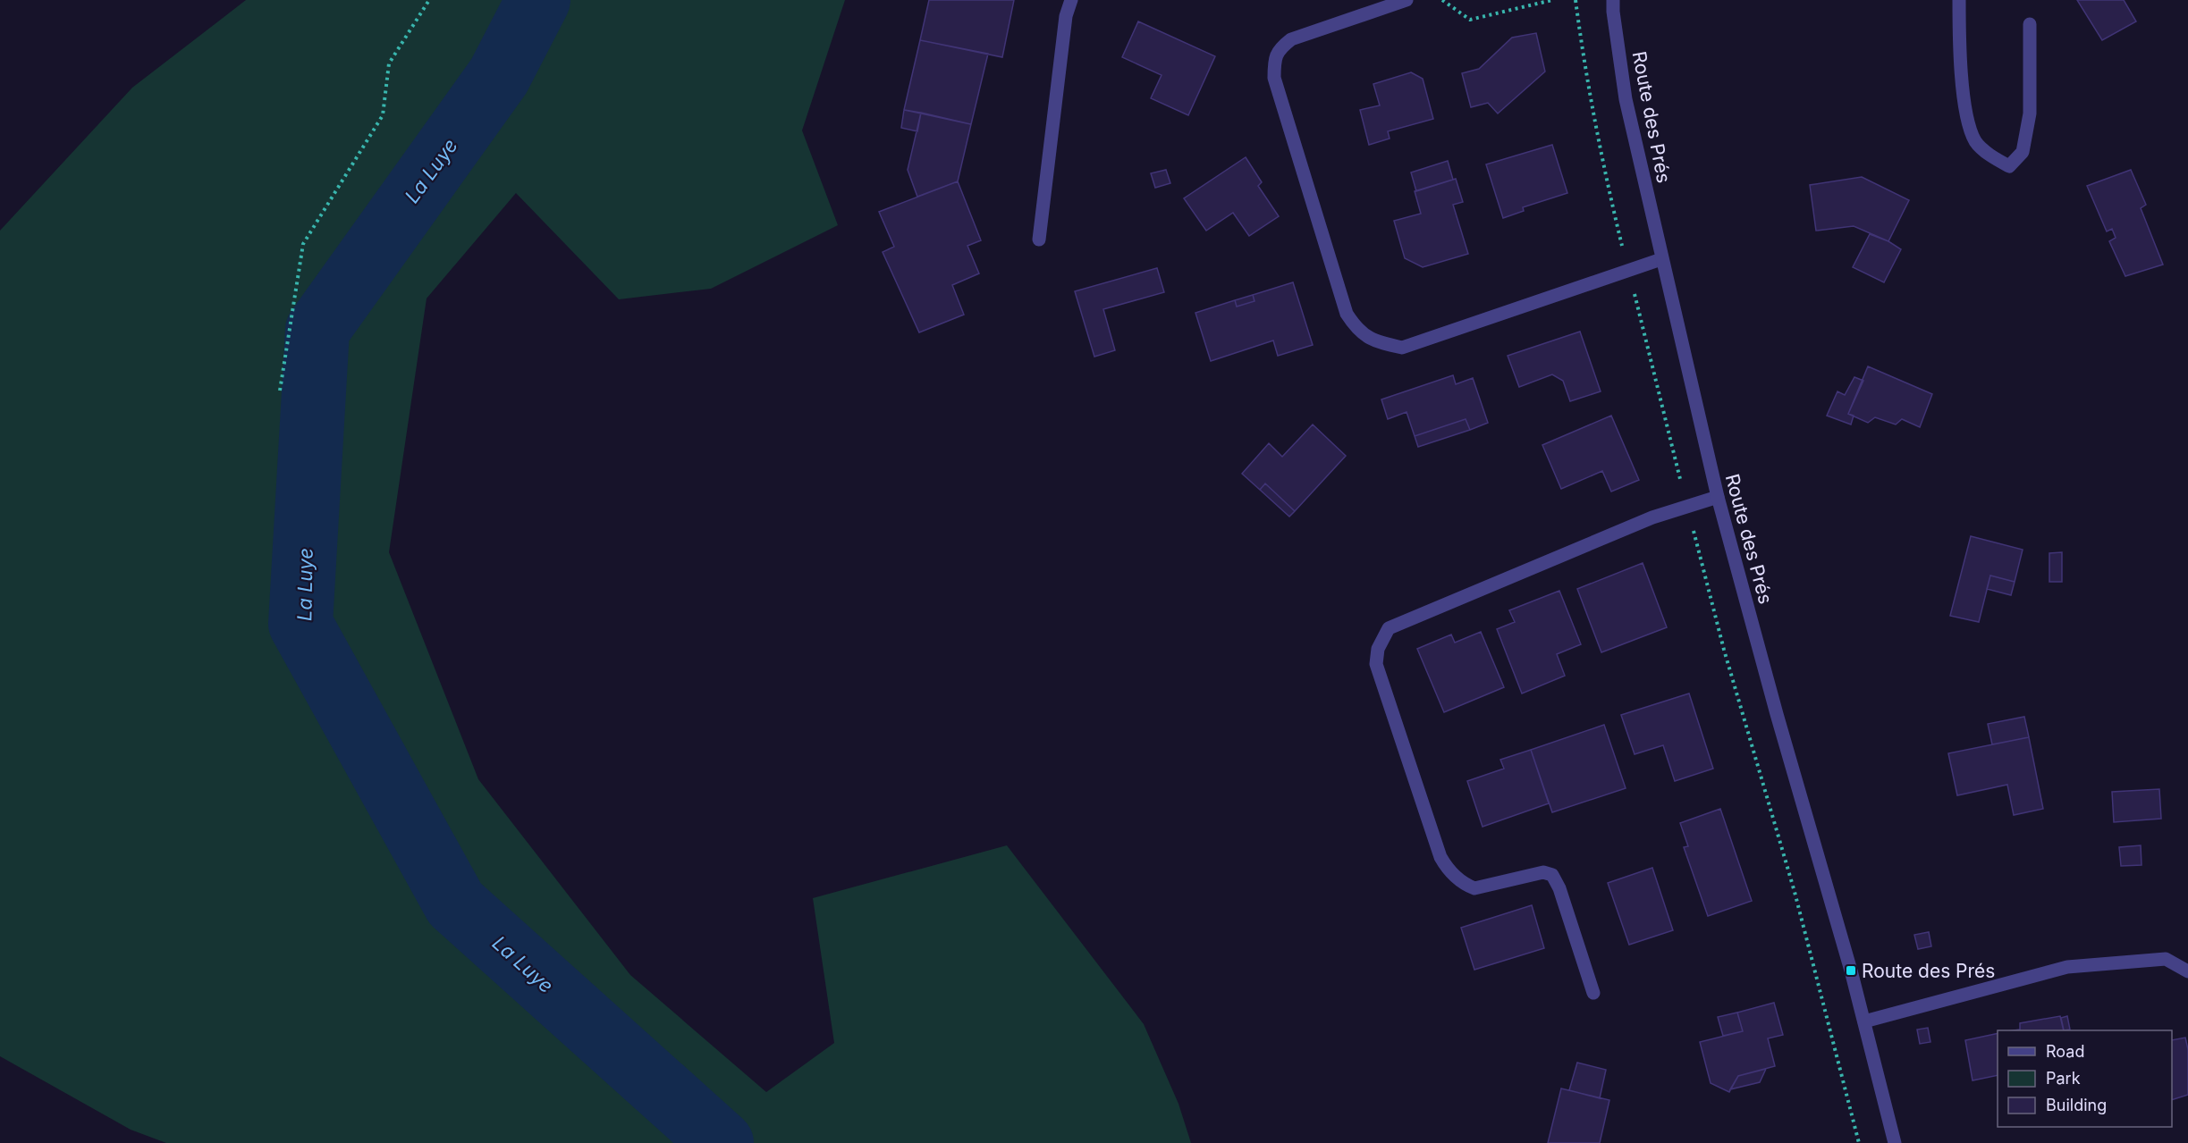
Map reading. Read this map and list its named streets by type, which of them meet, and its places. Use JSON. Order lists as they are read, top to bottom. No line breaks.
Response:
{"streets":{"street":["Route des Prés"]},"water":["La Luye"],"places":{"transit":["Route des Prés"]},"legend":["Road","Park","Building"]}
